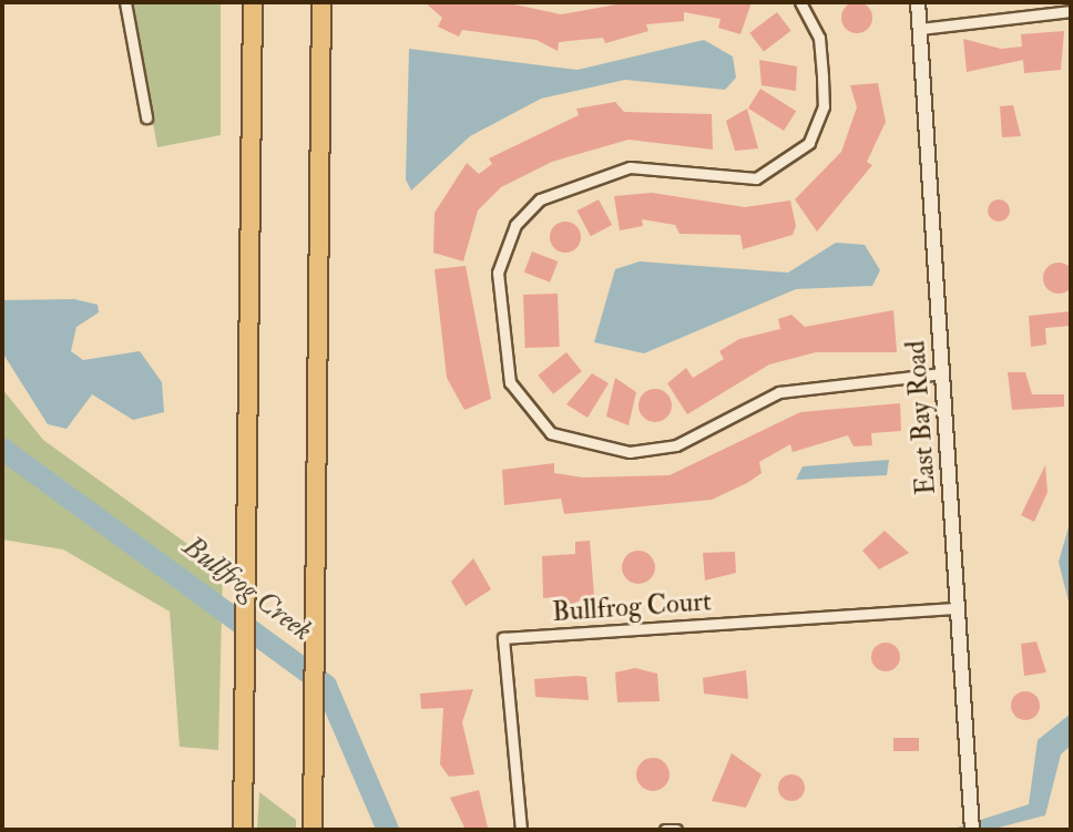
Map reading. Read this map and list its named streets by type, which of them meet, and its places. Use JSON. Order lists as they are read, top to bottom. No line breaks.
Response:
{"streets":{"street":["East Bay Road","Bullfrog Court"]},"crossings":[["East Bay Road","Bullfrog Court"]],"water":["Bullfrog Creek"]}
